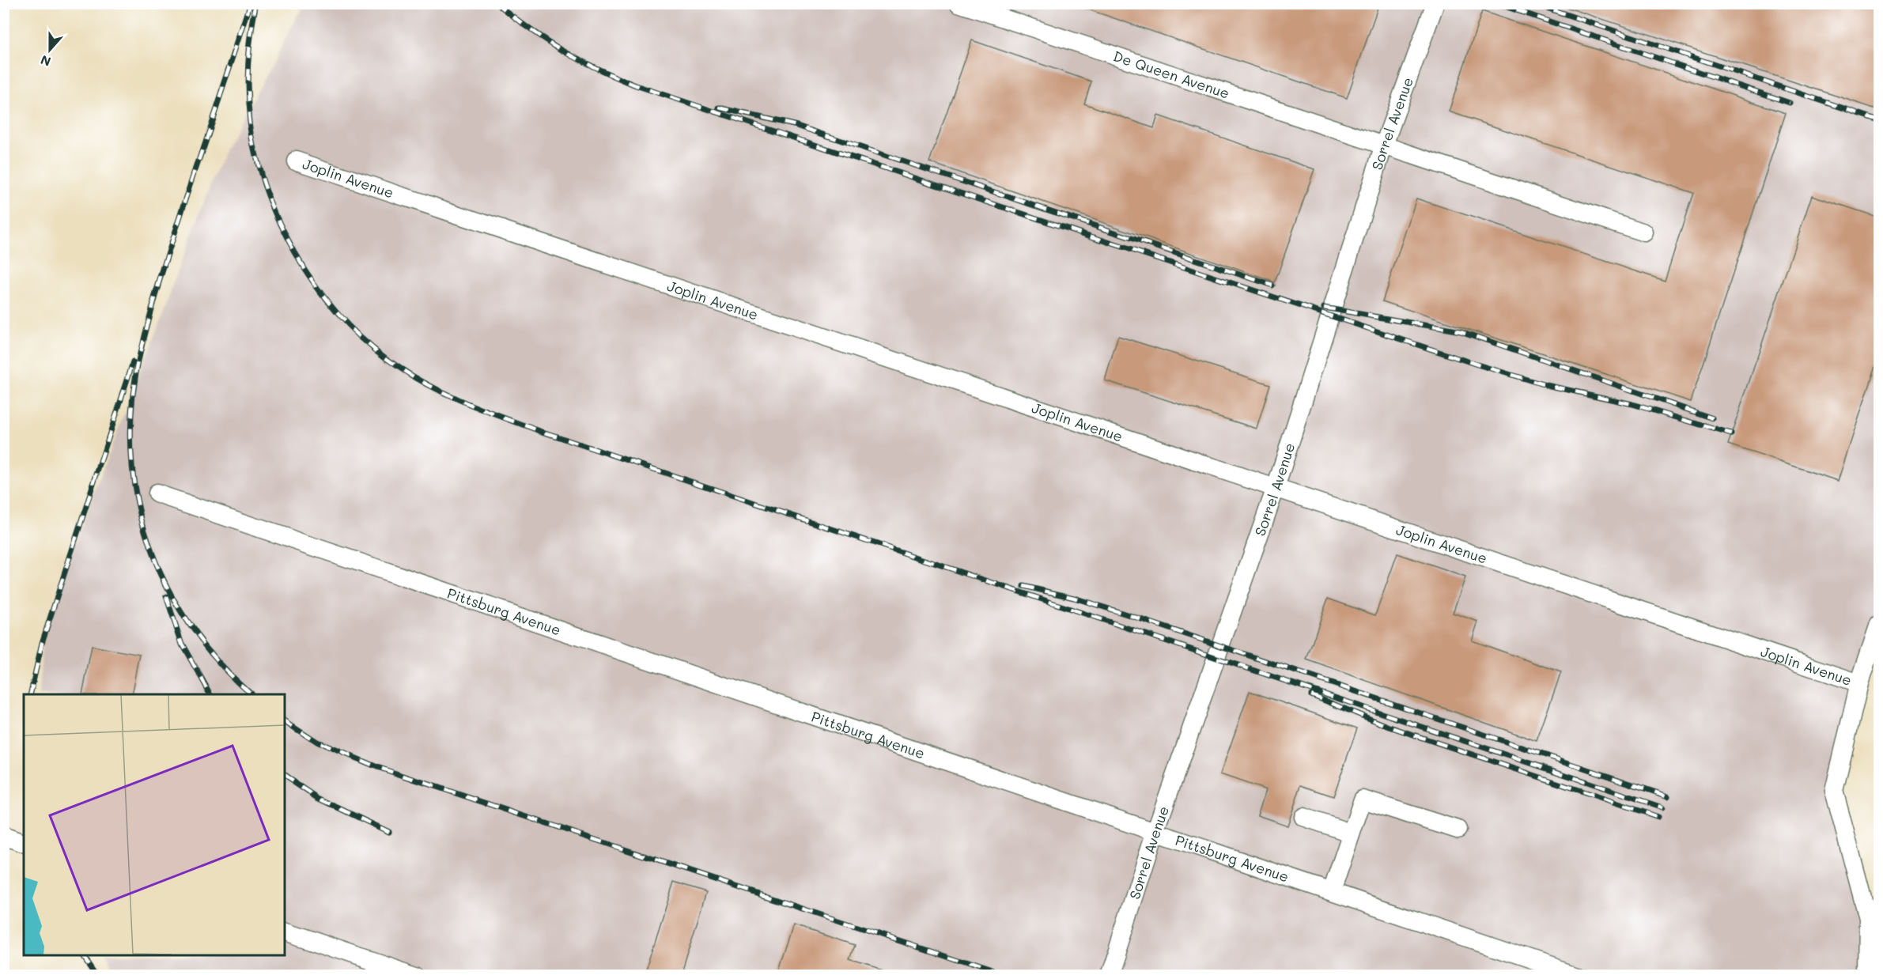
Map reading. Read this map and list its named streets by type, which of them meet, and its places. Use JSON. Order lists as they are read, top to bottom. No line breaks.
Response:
{"streets":{"street":["De Queen Avenue","Sorrel Avenue","Joplin Avenue","Pittsburg Avenue"]},"crossings":[["De Queen Avenue","Sorrel Avenue"],["Sorrel Avenue","Joplin Avenue"],["Sorrel Avenue","Pittsburg Avenue"]],"north":"bottom"}
